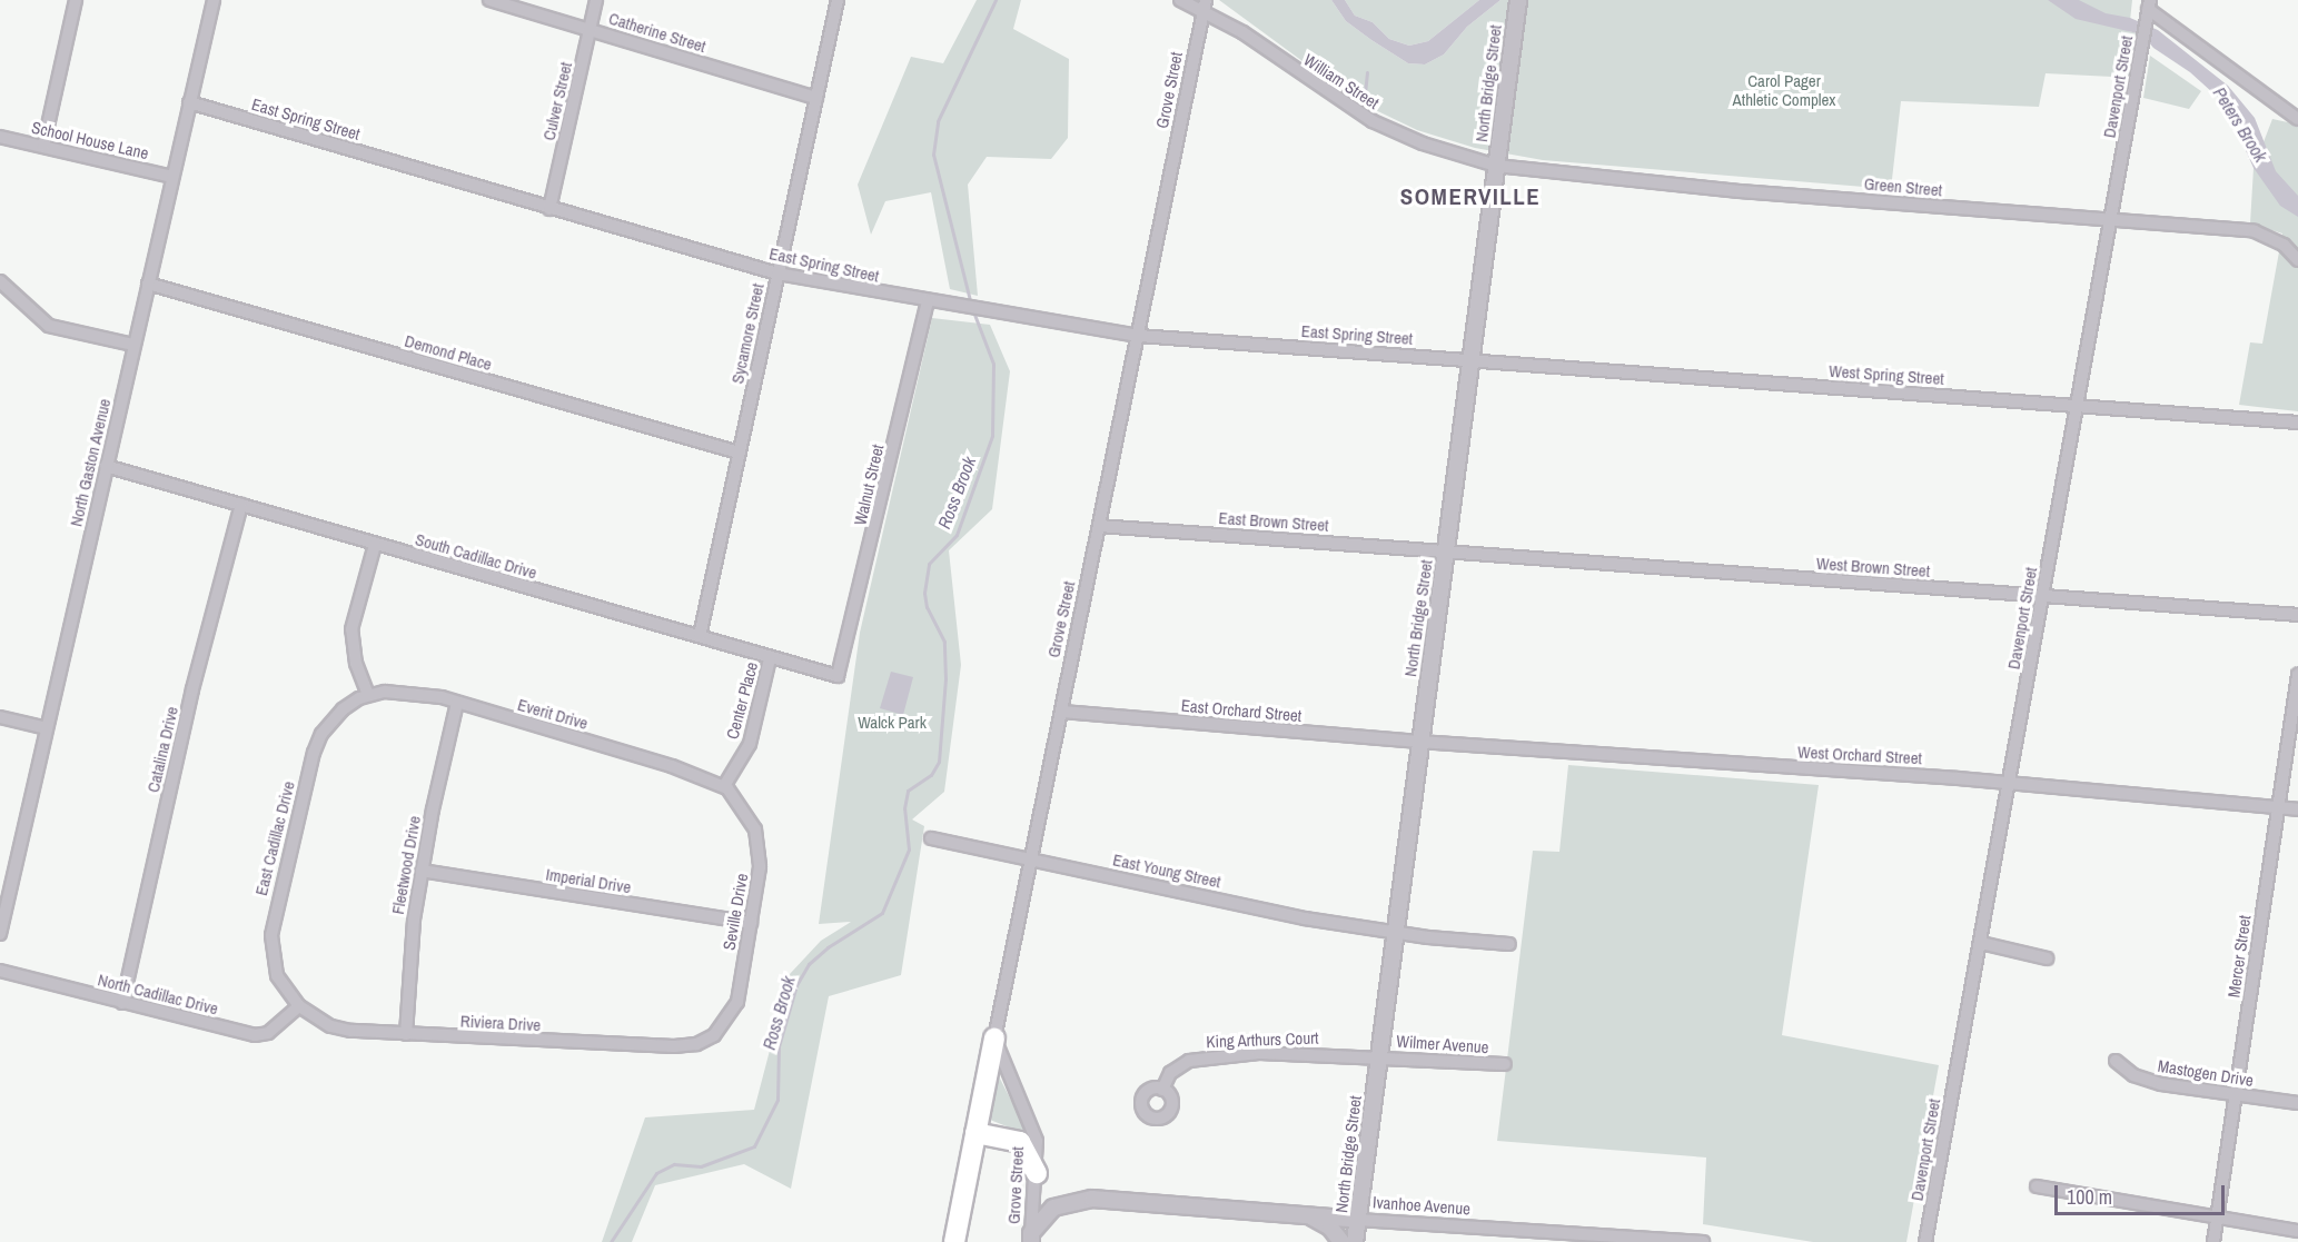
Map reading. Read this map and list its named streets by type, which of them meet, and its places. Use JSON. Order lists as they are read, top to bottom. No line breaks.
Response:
{"streets":{"street":["Catherine Street","William Street","North Bridge Street","Davenport Street","Grove Street","Culver Street","East Spring Street","School House Lane","Green Street","Sycamore Street","Demond Place","West Spring Street","North Gaston Avenue","Walnut Street","East Brown Street","South Cadillac Drive","West Brown Street","Center Place","East Orchard Street","Everit Drive","Catalina Drive","West Orchard Street","East Cadillac Drive","Fleetwood Drive","East Young Street","Imperial Drive","Seville Drive","Mercer Street","North Cadillac Drive","Riviera Drive","King Arthurs Court","Wilmer Avenue","Mastogen Drive","Ivanhoe Avenue"]},"crossings":[["Catherine Street","Culver Street"],["Catherine Street","Sycamore Street"],["William Street","North Bridge Street"],["William Street","Grove Street"],["William Street","Green Street"],["North Bridge Street","East Spring Street"],["North Bridge Street","Green Street"],["North Bridge Street","West Spring Street"],["North Bridge Street","East Brown Street"],["North Bridge Street","West Brown Street"],["North Bridge Street","East Orchard Street"],["North Bridge Street","West Orchard Street"],["North Bridge Street","East Young Street"],["North Bridge Street","King Arthurs Court"],["North Bridge Street","Wilmer Avenue"],["North Bridge Street","Ivanhoe Avenue"],["Davenport Street","Green Street"],["Davenport Street","West Spring Street"],["Davenport Street","West Brown Street"],["Davenport Street","West Orchard Street"],["Grove Street","East Spring Street"],["Grove Street","East Brown Street"],["Grove Street","East Orchard Street"],["Grove Street","East Young Street"],["Grove Street","Ivanhoe Avenue"],["Culver Street","East Spring Street"],["East Spring Street","Sycamore Street"],["East Spring Street","West Spring Street"],["East Spring Street","North Gaston Avenue"],["East Spring Street","Walnut Street"],["School House Lane","North Gaston Avenue"],["Sycamore Street","Demond Place"],["Sycamore Street","South Cadillac Drive"],["Demond Place","North Gaston Avenue"],["North Gaston Avenue","South Cadillac Drive"],["Walnut Street","South Cadillac Drive"],["East Brown Street","West Brown Street"],["South Cadillac Drive","Center Place"],["South Cadillac Drive","Catalina Drive"],["Center Place","Everit Drive"],["Center Place","Seville Drive"],["East Orchard Street","West Orchard Street"],["Everit Drive","East Cadillac Drive"],["Everit Drive","Fleetwood Drive"],["Everit Drive","Seville Drive"],["Catalina Drive","North Cadillac Drive"],["West Orchard Street","Mercer Street"],["East Cadillac Drive","North Cadillac Drive"],["East Cadillac Drive","Riviera Drive"],["Fleetwood Drive","Imperial Drive"],["Fleetwood Drive","Riviera Drive"],["Imperial Drive","Seville Drive"],["Seville Drive","Riviera Drive"],["Mercer Street","Mastogen Drive"],["North Cadillac Drive","Riviera Drive"],["King Arthurs Court","Wilmer Avenue"]],"districts":["SOMERVILLE"],"water":["Peters Brook","Ross Brook"],"parks":["Carol Pager Athletic Complex","Walck Park"],"scale_bar":"100 m"}
